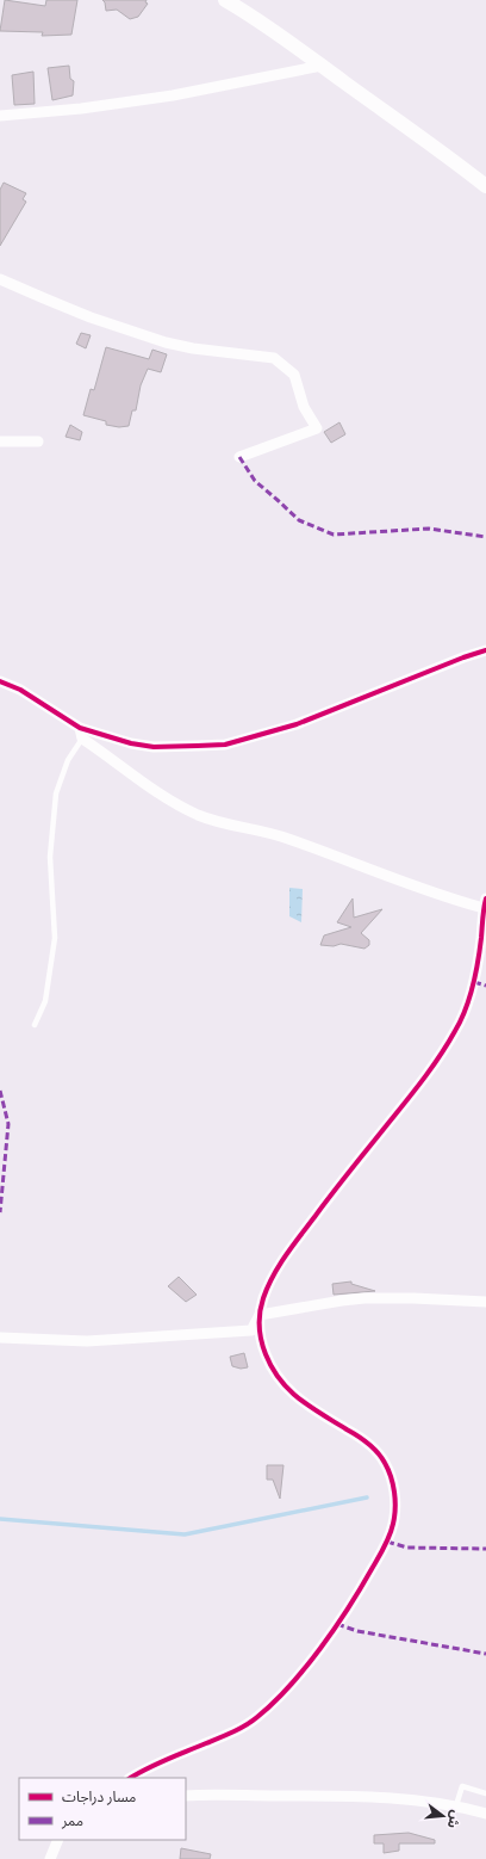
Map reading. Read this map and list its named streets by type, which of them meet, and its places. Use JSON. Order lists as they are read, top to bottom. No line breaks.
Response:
{"legend":["مسار دراجات","ممر"],"north":"right"}
